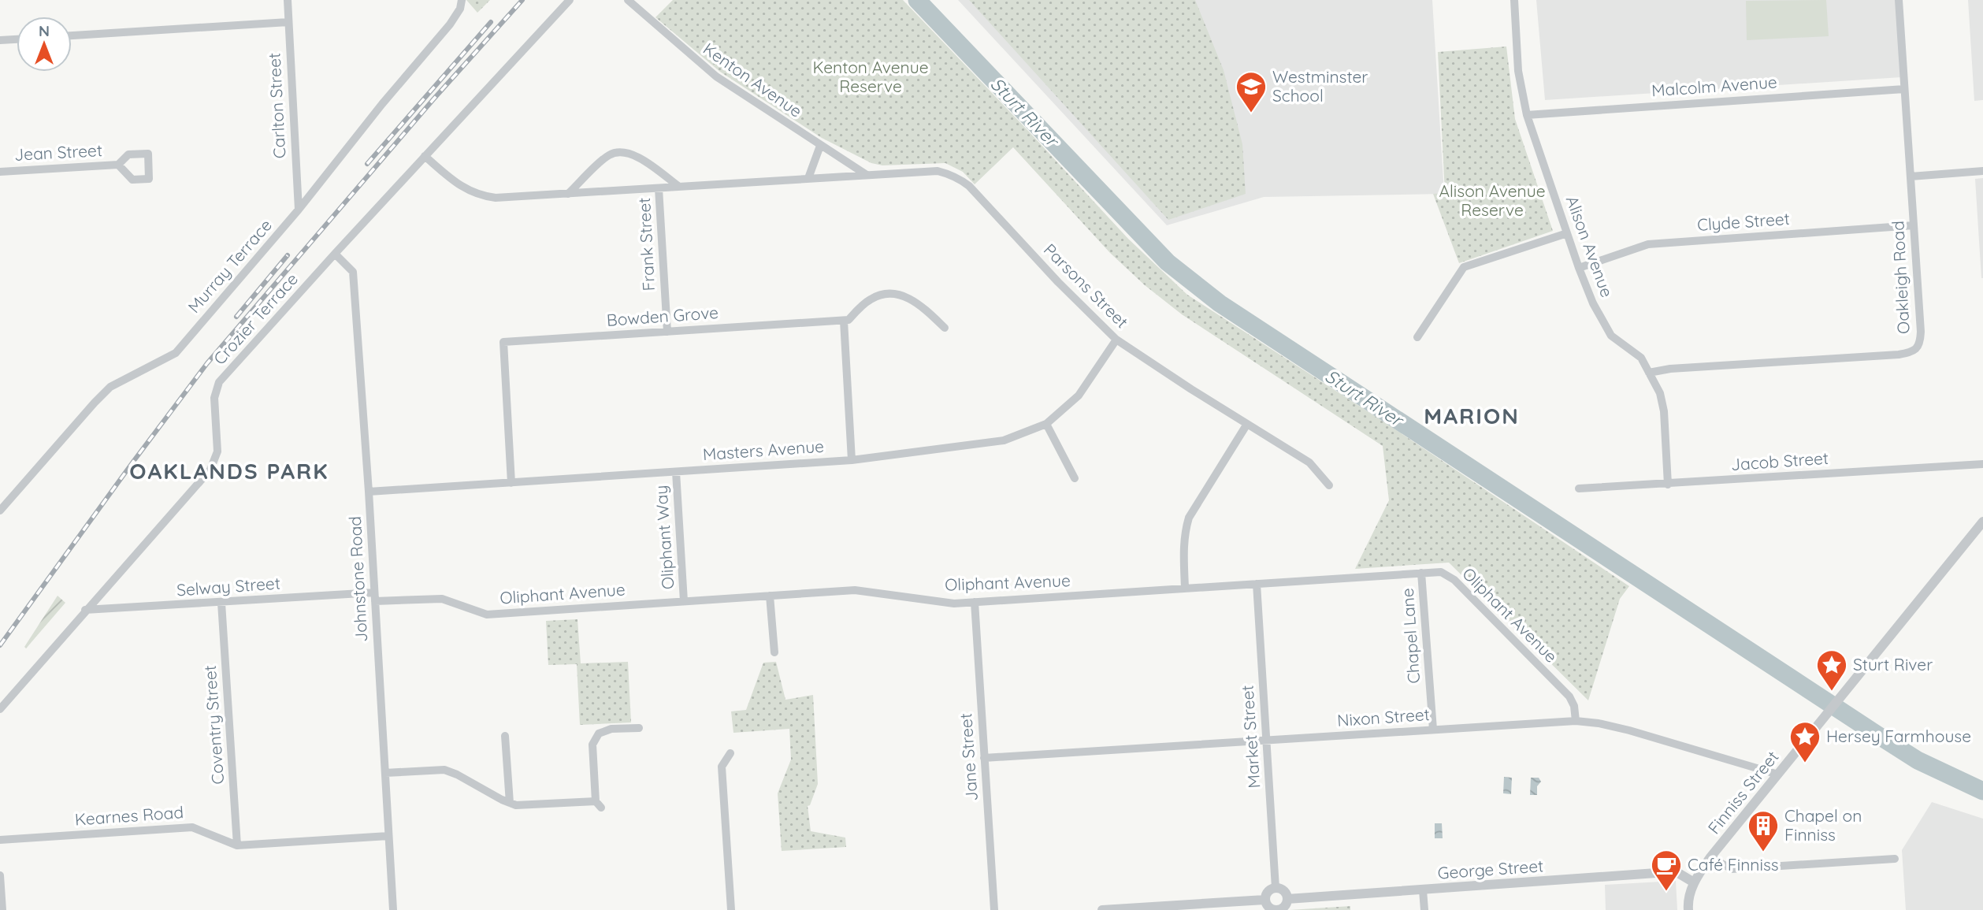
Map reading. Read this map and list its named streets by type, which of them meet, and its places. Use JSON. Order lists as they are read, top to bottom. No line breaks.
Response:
{"streets":{"street":["Kenton Avenue","Malcolm Avenue","Carlton Street","Jean Street","Clyde Street","Frank Street","Alison Avenue","Murray Terrace","Oakleigh Road","Parsons Street","Bowden Grove","Crozier Terrace","Masters Avenue","Jacob Street","Oliphant Way","Johnstone Road","Oliphant Avenue","Selway Street","Chapel Lane","Nixon Street","Coventry Street","Market Street","Jane Street","Finniss Street","Kearnes Road","George Street"]},"crossings":[["Kenton Avenue","Parsons Street"],["Malcolm Avenue","Alison Avenue"],["Malcolm Avenue","Oakleigh Road"],["Carlton Street","Murray Terrace"],["Clyde Street","Alison Avenue"],["Clyde Street","Oakleigh Road"],["Frank Street","Parsons Street"],["Frank Street","Bowden Grove"],["Alison Avenue","Oakleigh Road"],["Alison Avenue","Jacob Street"],["Parsons Street","Crozier Terrace"],["Parsons Street","Masters Avenue"],["Bowden Grove","Masters Avenue"],["Crozier Terrace","Johnstone Road"],["Crozier Terrace","Selway Street"],["Masters Avenue","Oliphant Way"],["Masters Avenue","Johnstone Road"],["Oliphant Way","Oliphant Avenue"],["Johnstone Road","Oliphant Avenue"],["Johnstone Road","Selway Street"],["Johnstone Road","Kearnes Road"],["Oliphant Avenue","Selway Street"],["Oliphant Avenue","Chapel Lane"],["Oliphant Avenue","Nixon Street"],["Oliphant Avenue","Market Street"],["Oliphant Avenue","Jane Street"],["Selway Street","Coventry Street"],["Chapel Lane","Nixon Street"],["Nixon Street","Market Street"],["Nixon Street","Jane Street"],["Nixon Street","Finniss Street"],["Coventry Street","Kearnes Road"],["Market Street","George Street"],["Finniss Street","George Street"]],"districts":["MARION","OAKLANDS PARK"],"water":["Sturt River"],"parks":["Kenton Avenue Reserve","Alison Avenue Reserve"],"places":{"school or university":["Westminster School"],"place":["Sturt River","Hersey Farmhouse"],"building":["Chapel on Finniss"],"cafe":["Café Finniss"]},"north":"top"}
